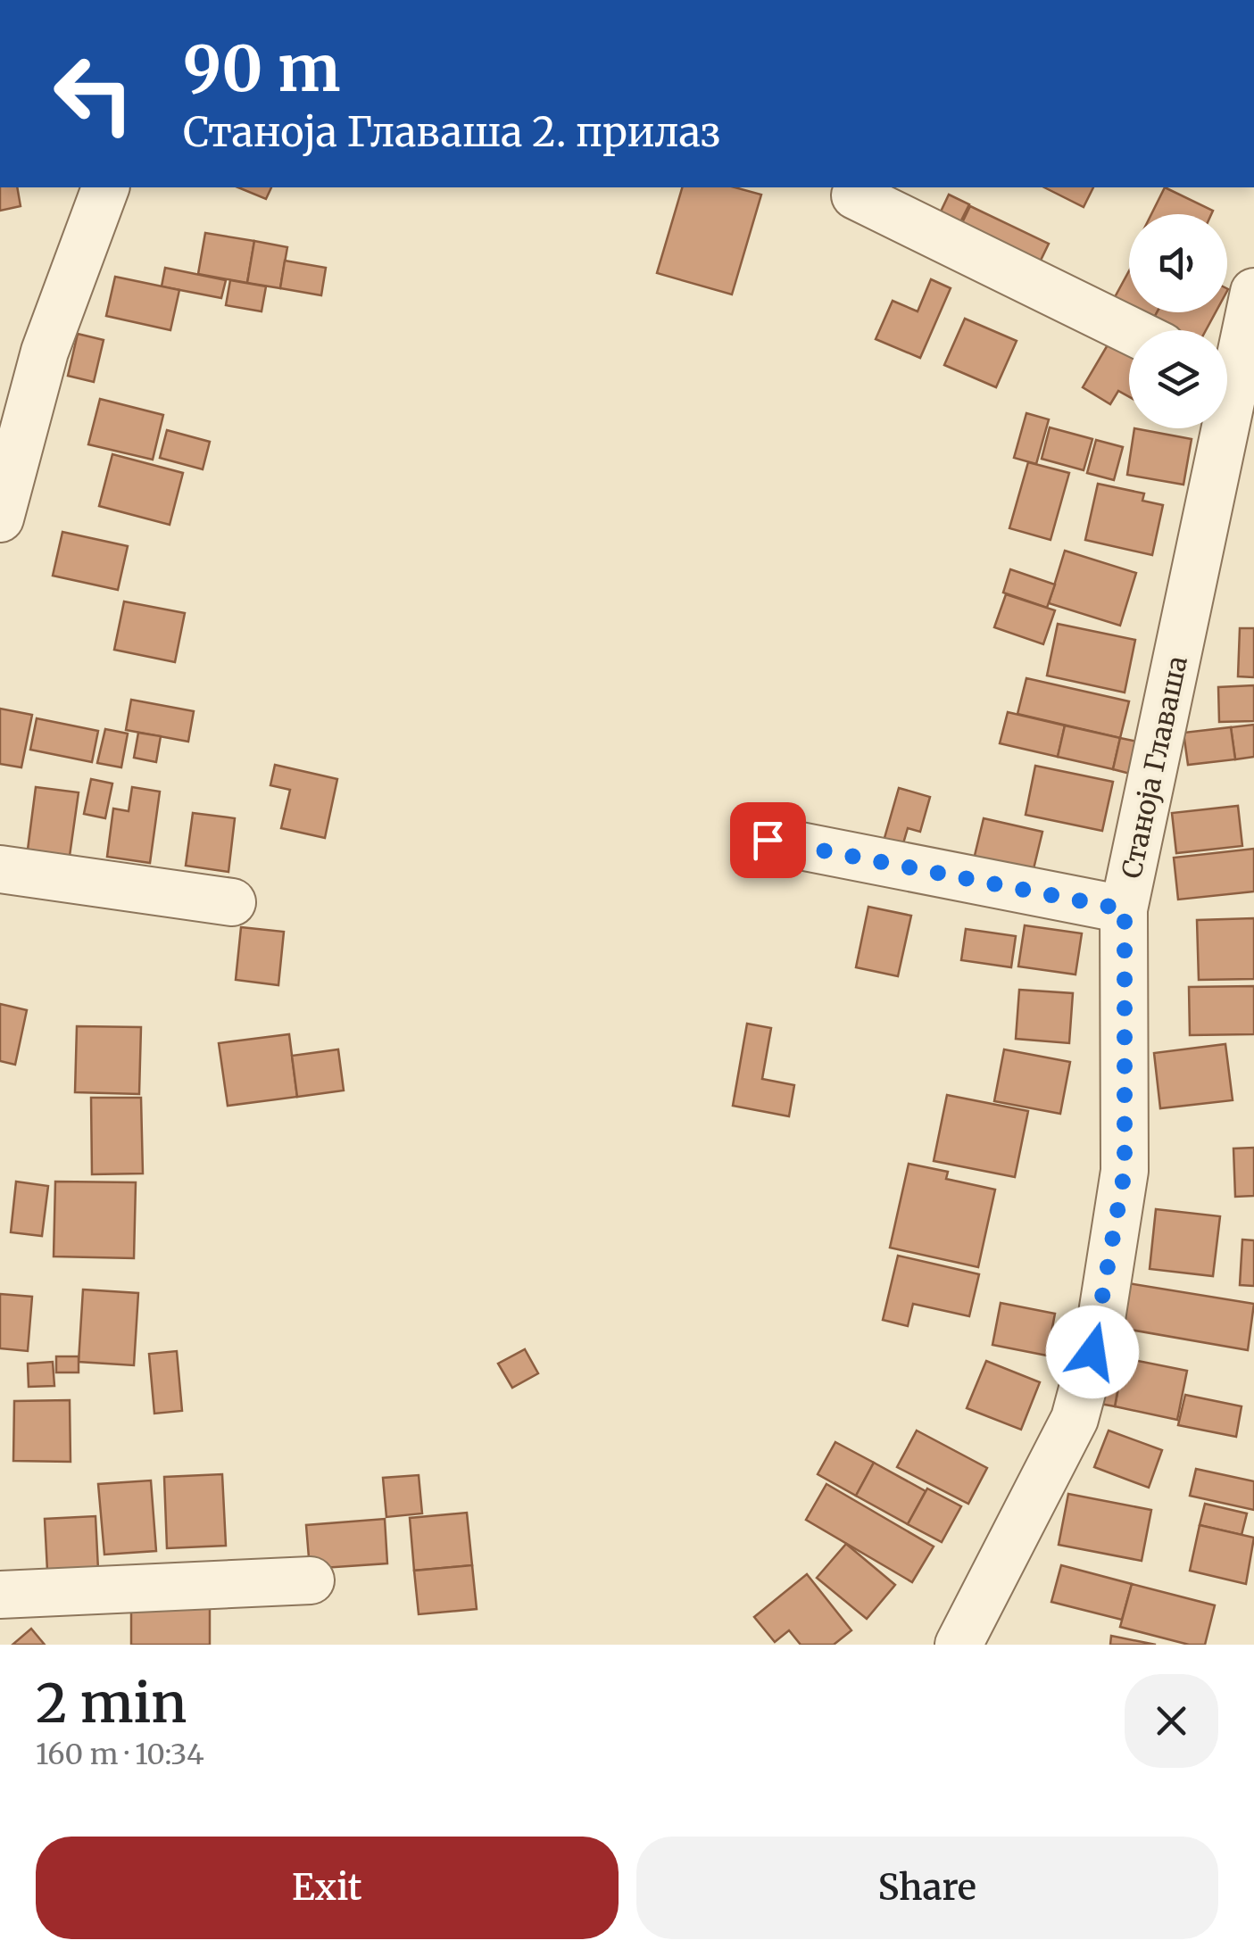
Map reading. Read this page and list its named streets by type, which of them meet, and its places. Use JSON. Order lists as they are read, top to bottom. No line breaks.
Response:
{"streets":{"street":["Станоја Главаша"]},"page":{"turn":["90 m","Станоја Главаша 2. прилаз"],"heading":["2 min","160 m · 10:34"],"buttons":["Exit","Share"]}}
